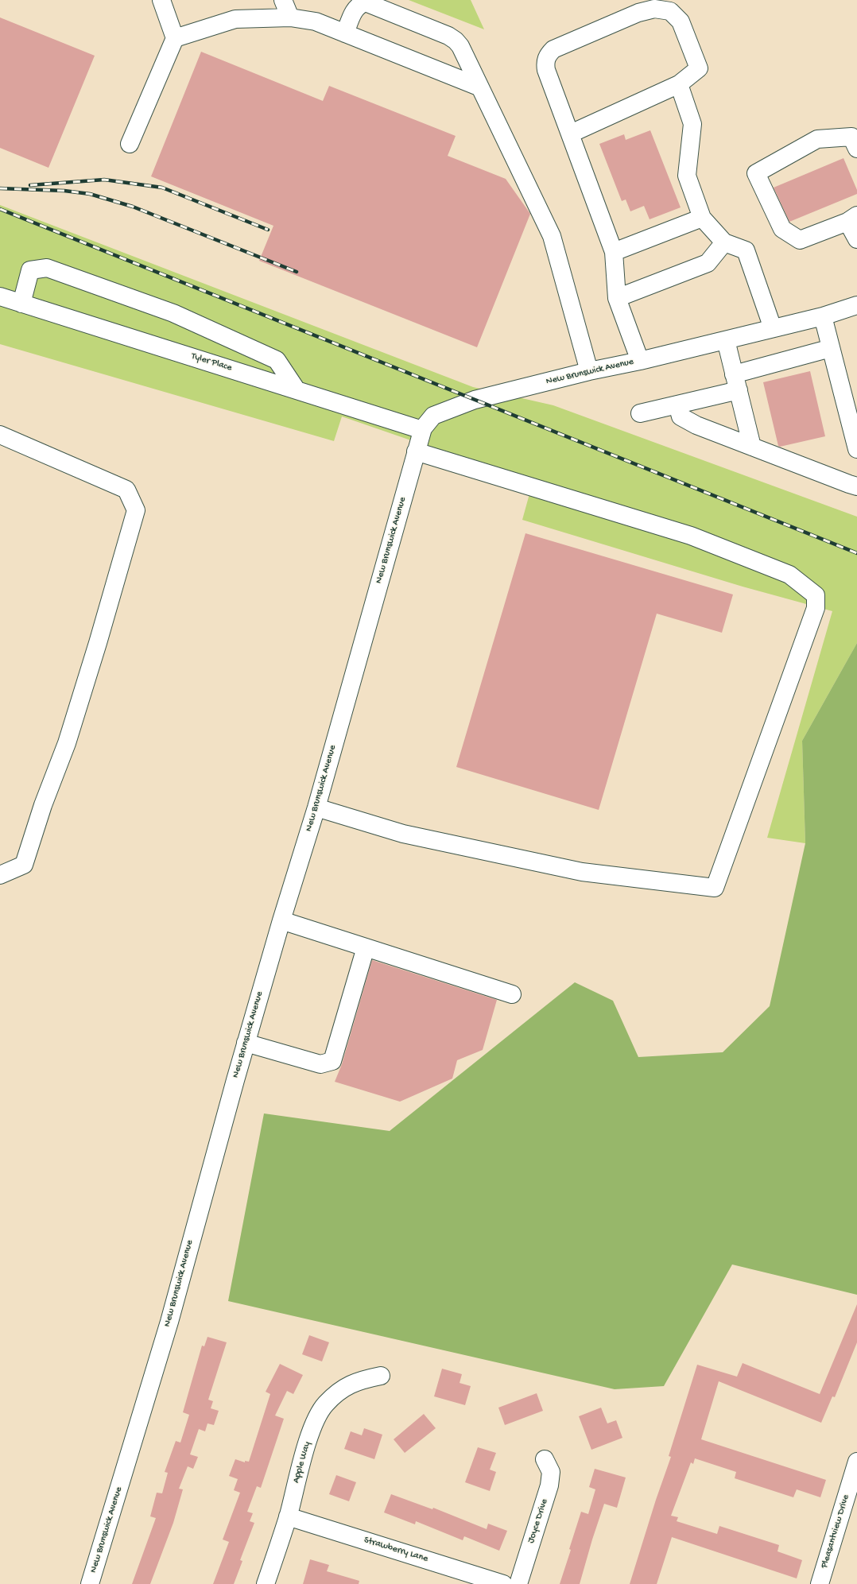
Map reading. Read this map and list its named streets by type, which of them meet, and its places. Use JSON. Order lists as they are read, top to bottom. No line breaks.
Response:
{"streets":{"street":["Tyler Place","New Brunswick Avenue","Apple Way","Joyce Drive","Pleasantview Drive","Strawberry Lane"]},"crossings":[["Tyler Place","New Brunswick Avenue"],["Apple Way","Strawberry Lane"]]}
